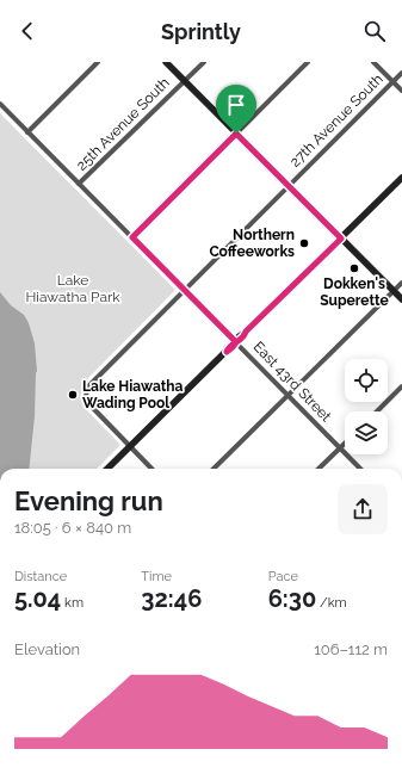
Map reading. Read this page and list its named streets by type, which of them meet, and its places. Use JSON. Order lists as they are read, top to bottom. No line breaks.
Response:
{"streets":{"street":["27th Avenue South","25th Avenue South","East 43rd Street"]},"crossings":[["27th Avenue South","East 43rd Street"],["25th Avenue South","East 43rd Street"]],"parks":["Lake Hiawatha Park"],"places":["Northern Coffeeworks","Dokken's Superette","Lake Hiawatha Wading Pool"],"page":{"header":"Sprintly","heading":["Evening run","18:05 · 6 × 840 m"],"stats":[["Distance","5.04 km"],["Time","32:46"],["Pace","6:30 /km"]],"chart":["Elevation","106–112 m"]}}
